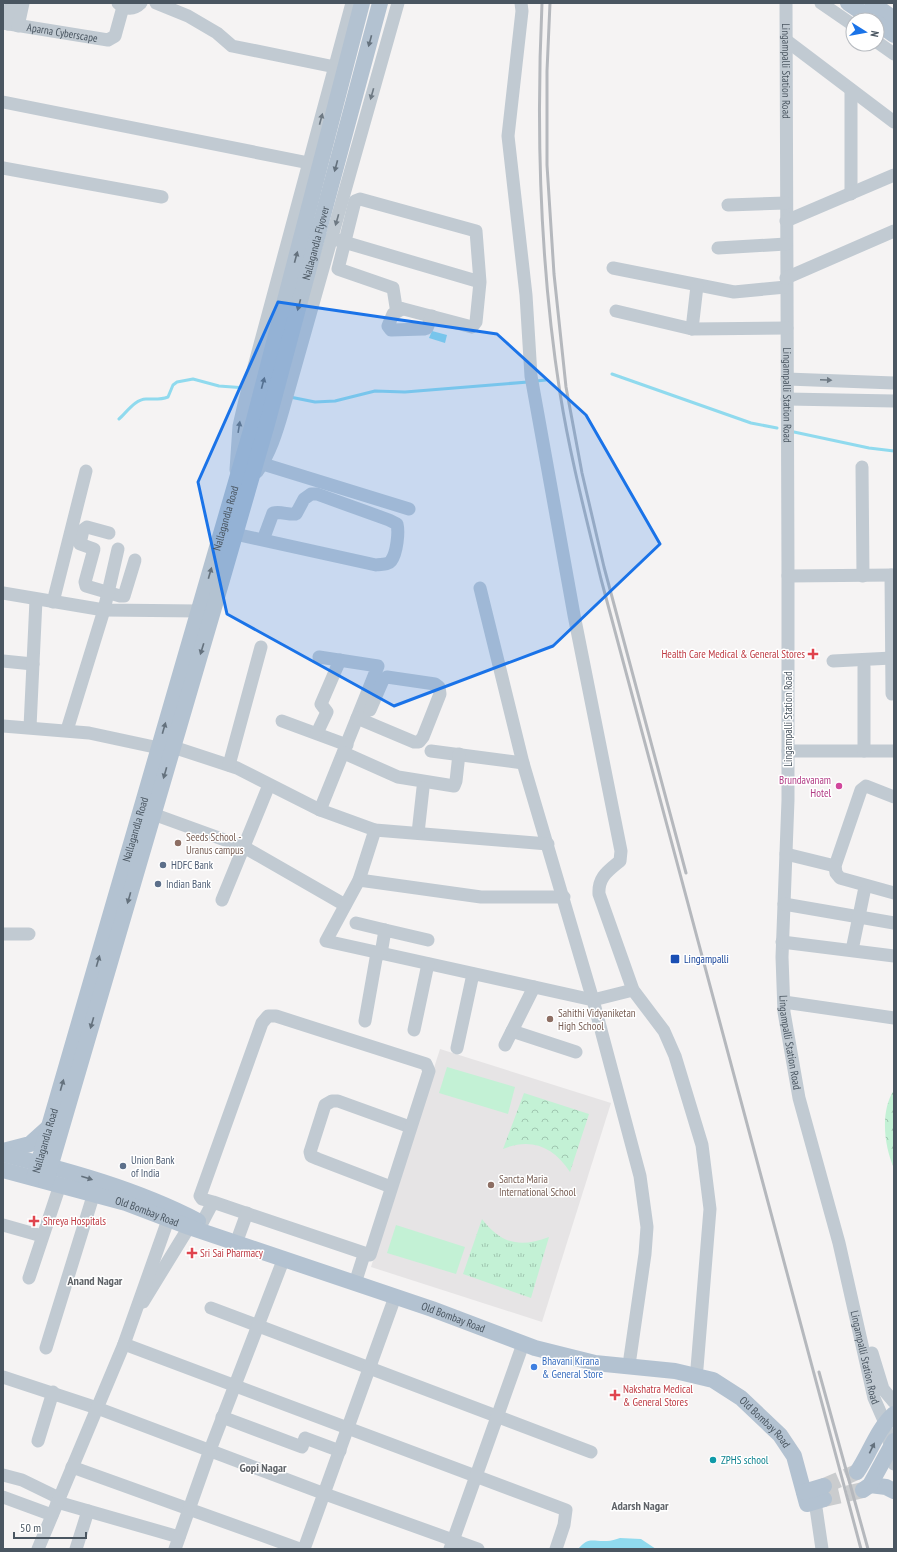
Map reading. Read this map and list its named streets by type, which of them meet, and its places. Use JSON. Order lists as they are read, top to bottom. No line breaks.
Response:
{"streets":{"main road":["Nallagandla Flyover","Nallagandla Road","Old Bombay Road"],"street":["Aparna Cyberscape","Lingampalli Station Road"]},"crossings":[["Nallagandla Flyover","Nallagandla Road"],["Nallagandla Road","Old Bombay Road"]],"districts":["Anand Nagar","Gopi Nagar","Adarsh Nagar"],"places":{"health":["Health Care Medical & General Stores","Shreya Hospitals","Sri Sai Pharmacy","Nakshatra Medical & General Stores"],"other":["Brundavanam Hotel","Seeds School - Uranus campus","HDFC Bank","Indian Bank","Sahithi Vidyaniketan High School","Union Bank of India","Sancta Maria International School","Bhavani Kirana & General Store","ZPHS school"],"transit":["Lingampalli"]},"scale_bar":"50 m","north":"right"}
